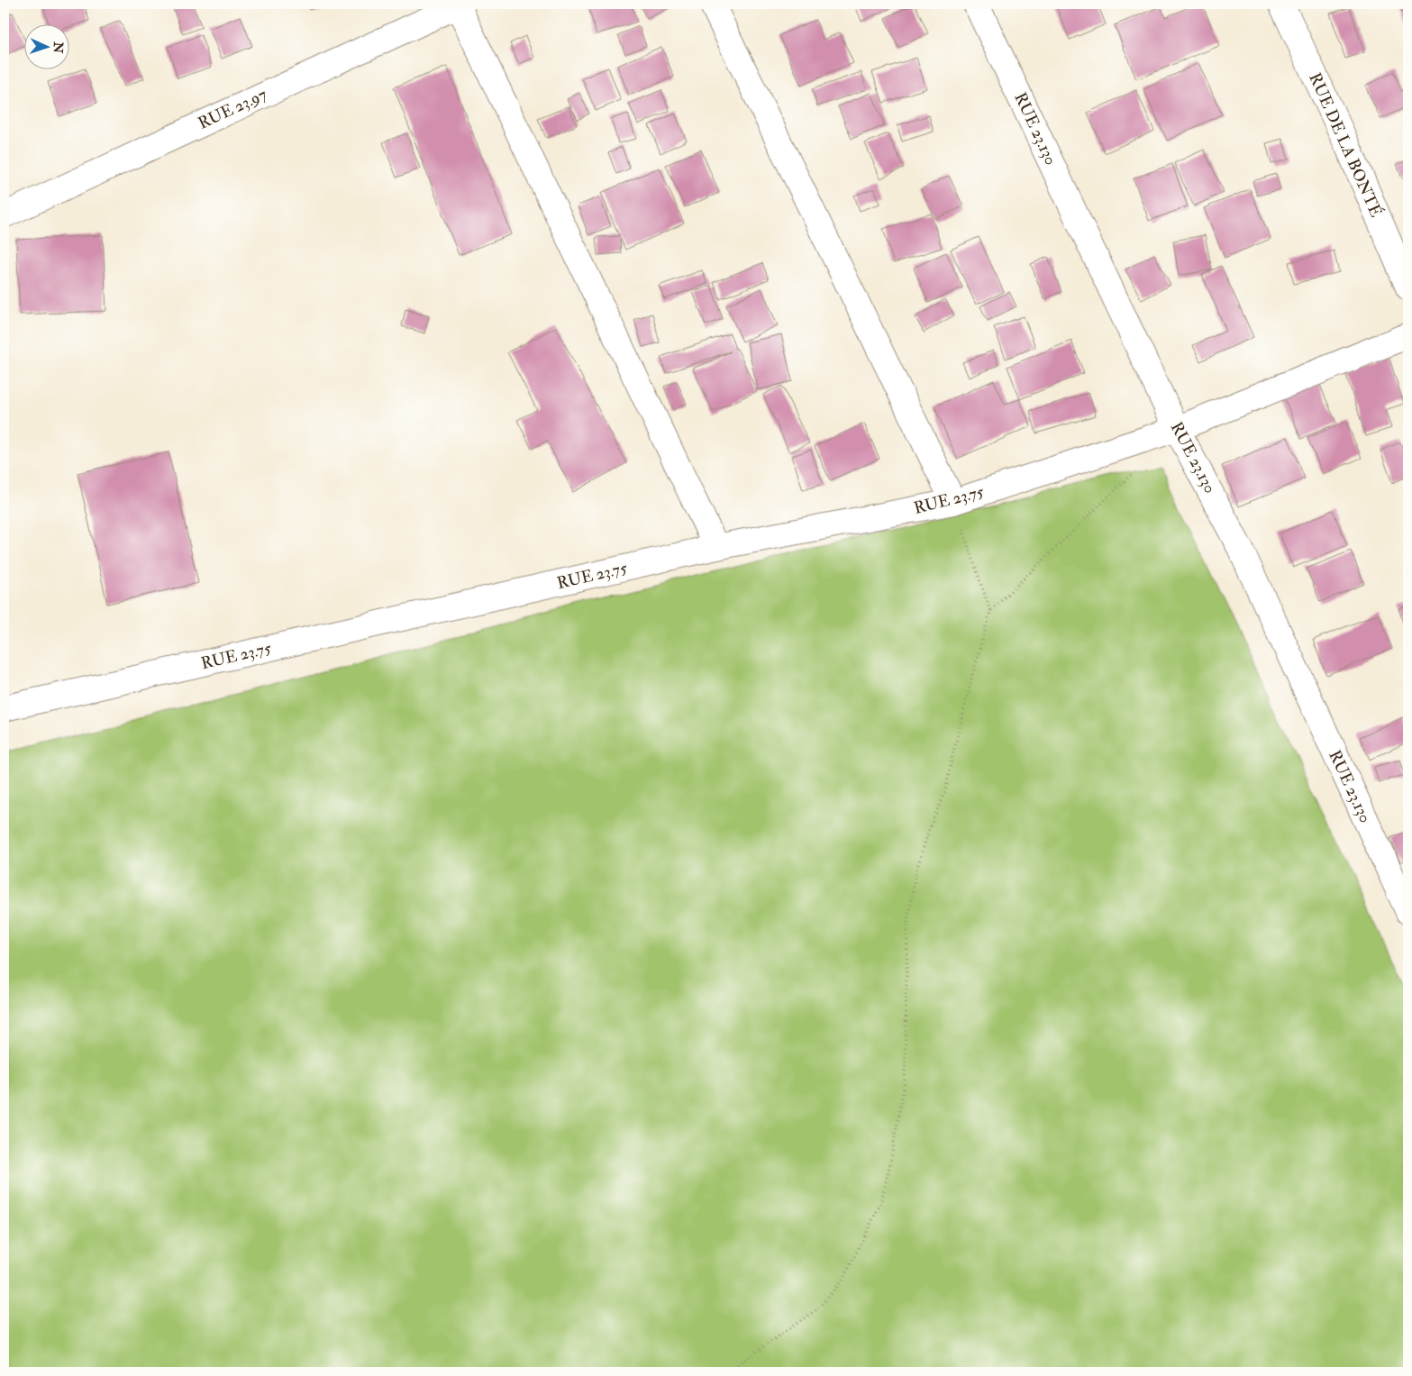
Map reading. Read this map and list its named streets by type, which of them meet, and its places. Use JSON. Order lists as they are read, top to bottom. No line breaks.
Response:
{"streets":{"street":["RUE 23.97","RUE 23.130","RUE DE LA BONTÉ","RUE 23.75"]},"crossings":[["RUE 23.130","RUE 23.75"]],"north":"right"}
